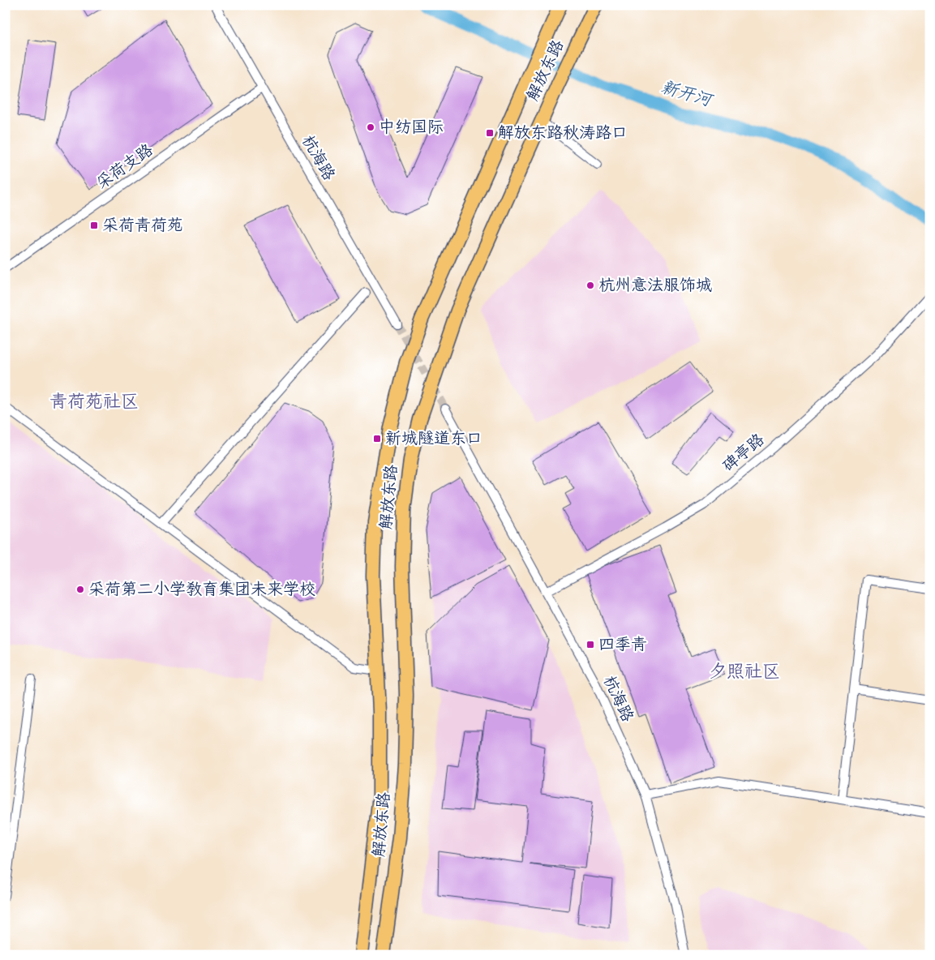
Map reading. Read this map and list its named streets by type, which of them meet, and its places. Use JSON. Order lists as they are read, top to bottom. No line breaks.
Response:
{"streets":{"main road":["解放东路"],"street":["杭海路","采荷支路","碑亭路"]},"crossings":[["杭海路","采荷支路"],["杭海路","碑亭路"]],"districts":["青荷苑社区","夕照社区"],"water":["新开河"],"places":{"other":["中纺国际","杭州意法服饰城","采荷第二小学教育集团未来学校"],"transit":["解放东路秋涛路口","采荷青荷苑","新城隧道东口","四季青"]}}
